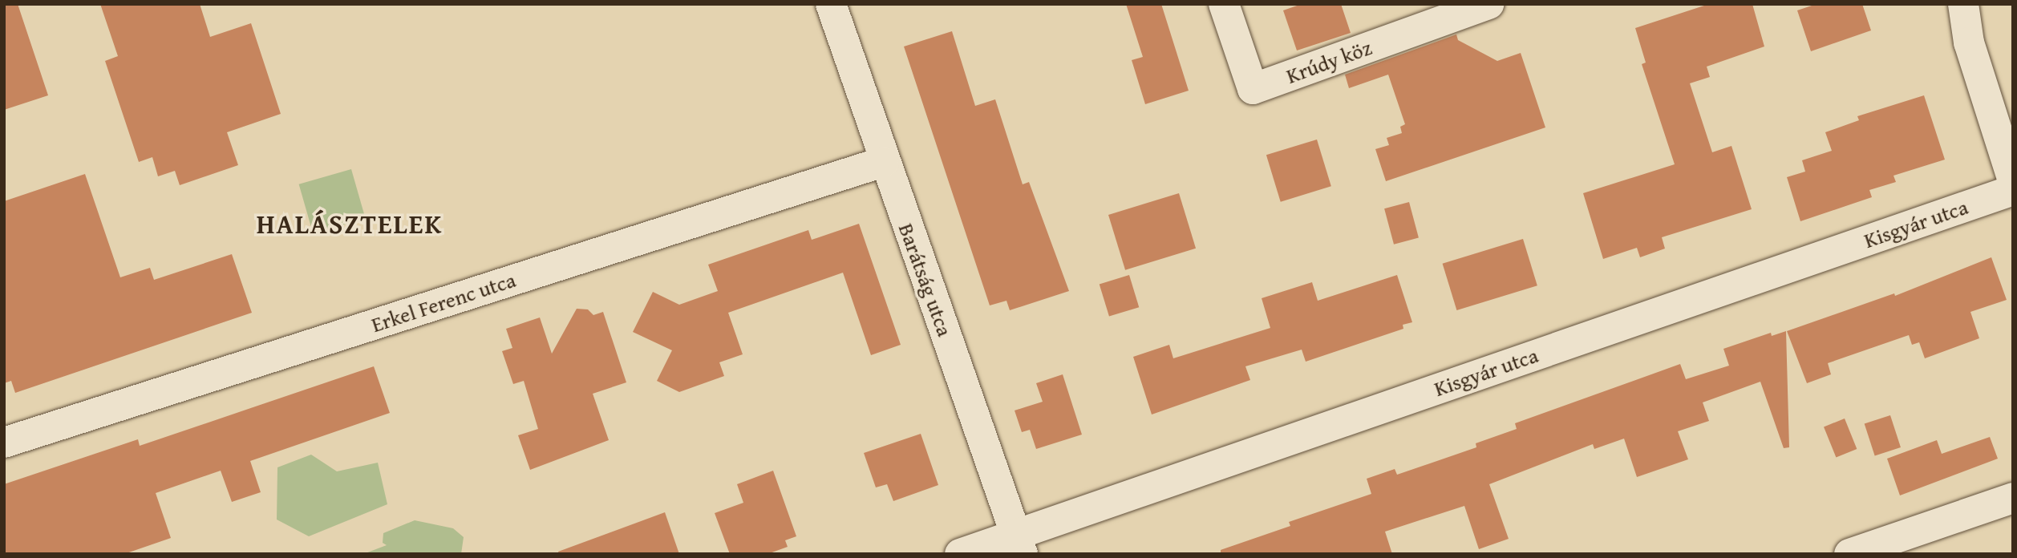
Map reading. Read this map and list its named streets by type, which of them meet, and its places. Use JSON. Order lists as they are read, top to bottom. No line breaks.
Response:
{"streets":{"street":["Krúdy köz","Kisgyár utca","Barátság utca","Erkel Ferenc utca"]},"crossings":[["Kisgyár utca","Barátság utca"],["Barátság utca","Erkel Ferenc utca"]],"districts":["HALÁSZTELEK"]}
